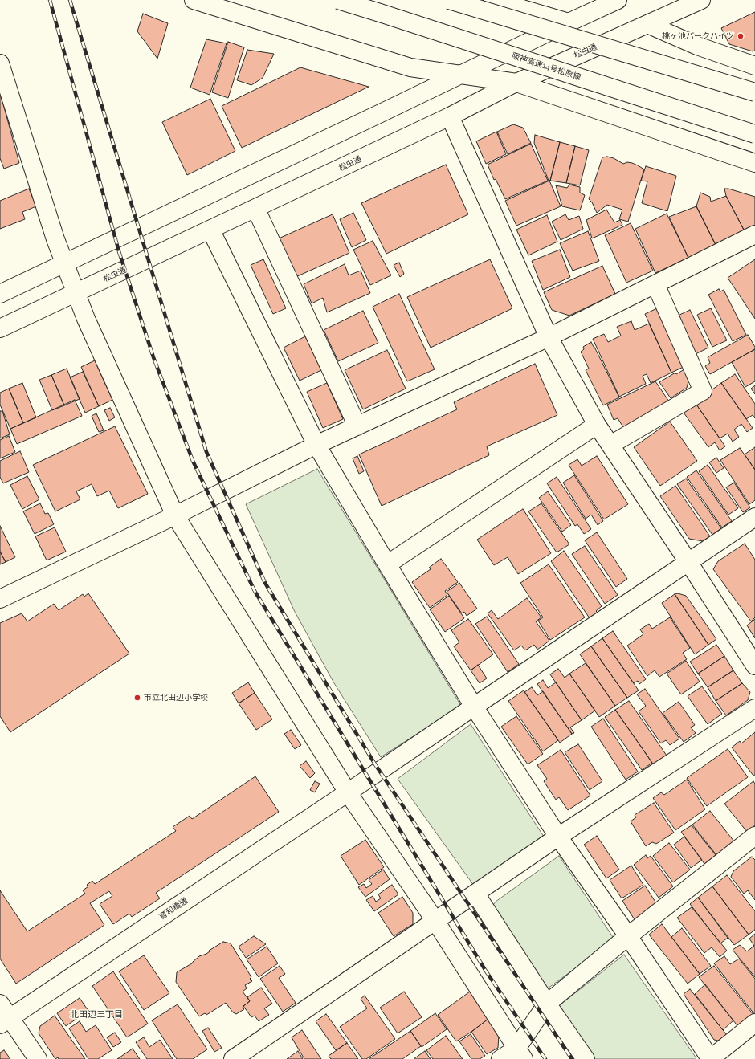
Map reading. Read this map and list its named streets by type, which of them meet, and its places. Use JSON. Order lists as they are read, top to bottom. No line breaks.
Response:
{"streets":{"main road":["松虫通","阪神高速14号松原線","育和橋通"]},"districts":["北田辺三丁目"],"places":["桃ヶ池パークハイツ","市立北田辺小学校"]}
